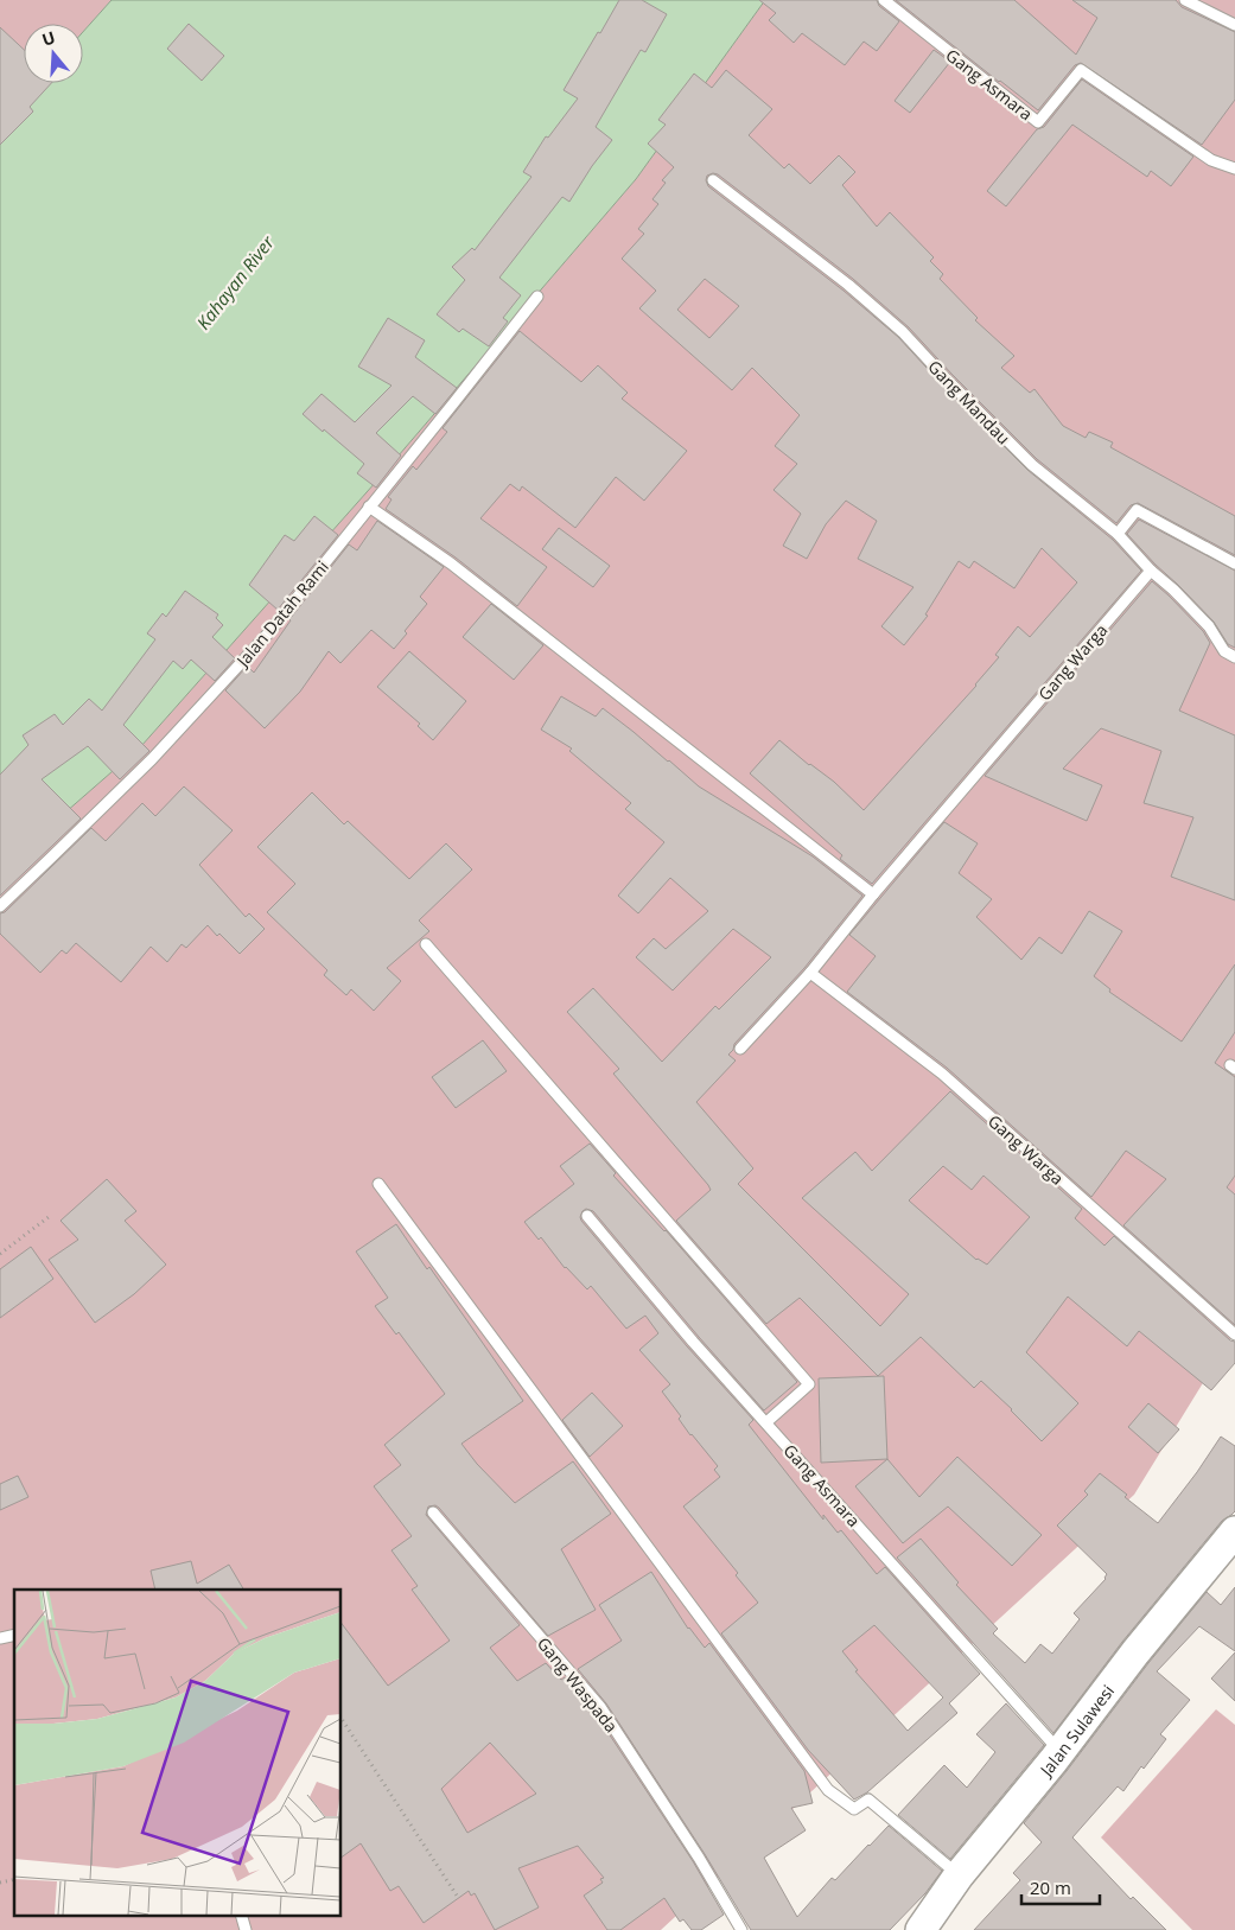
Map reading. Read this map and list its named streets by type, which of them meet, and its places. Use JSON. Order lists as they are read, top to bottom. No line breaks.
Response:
{"streets":{"street":["Jalan Sulawesi"],"lane":["Gang Asmara","Gang Mandau","Jalan Datah Rami","Gang Warga","Gang Waspada"]},"crossings":[["Gang Asmara","Jalan Sulawesi"],["Gang Mandau","Gang Warga"]],"water":["Kahayan River"],"scale_bar":"20 m","north":"top"}
